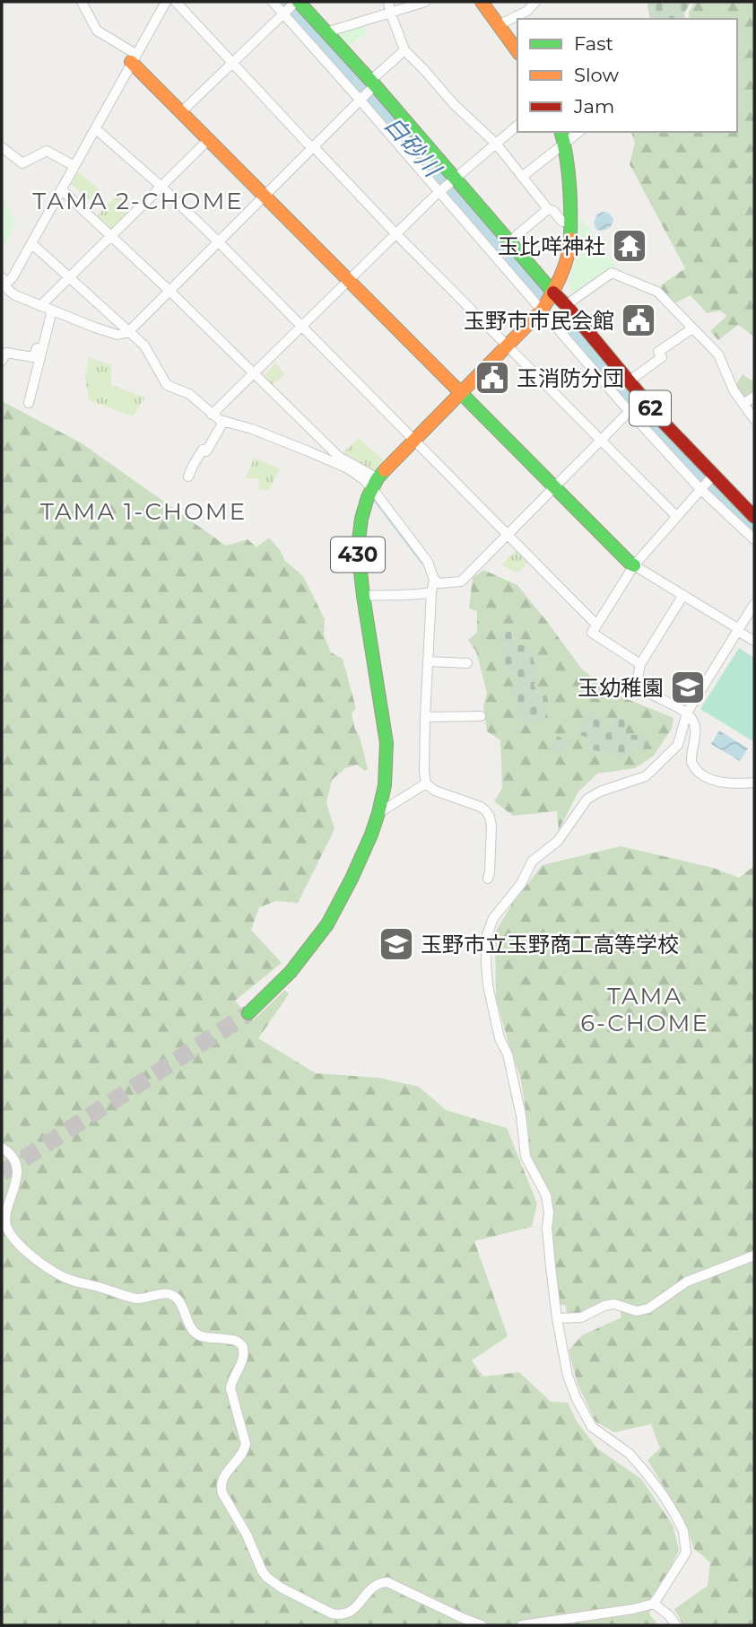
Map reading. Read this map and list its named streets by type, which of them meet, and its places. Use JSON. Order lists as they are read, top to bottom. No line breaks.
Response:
{"streets":{"main road":["62","430"]},"crossings":[["62","430"]],"districts":["TAMA 2-CHOME","TAMA 1-CHOME","TAMA 6-CHOME"],"water":["白砂川"],"places":{"temple":["玉比咩神社"],"public building":["玉野市市民会館","玉消防分団"],"school or university":["玉幼稚園","玉野市立玉野商工高等学校"]},"legend":["Fast","Slow","Jam"]}
